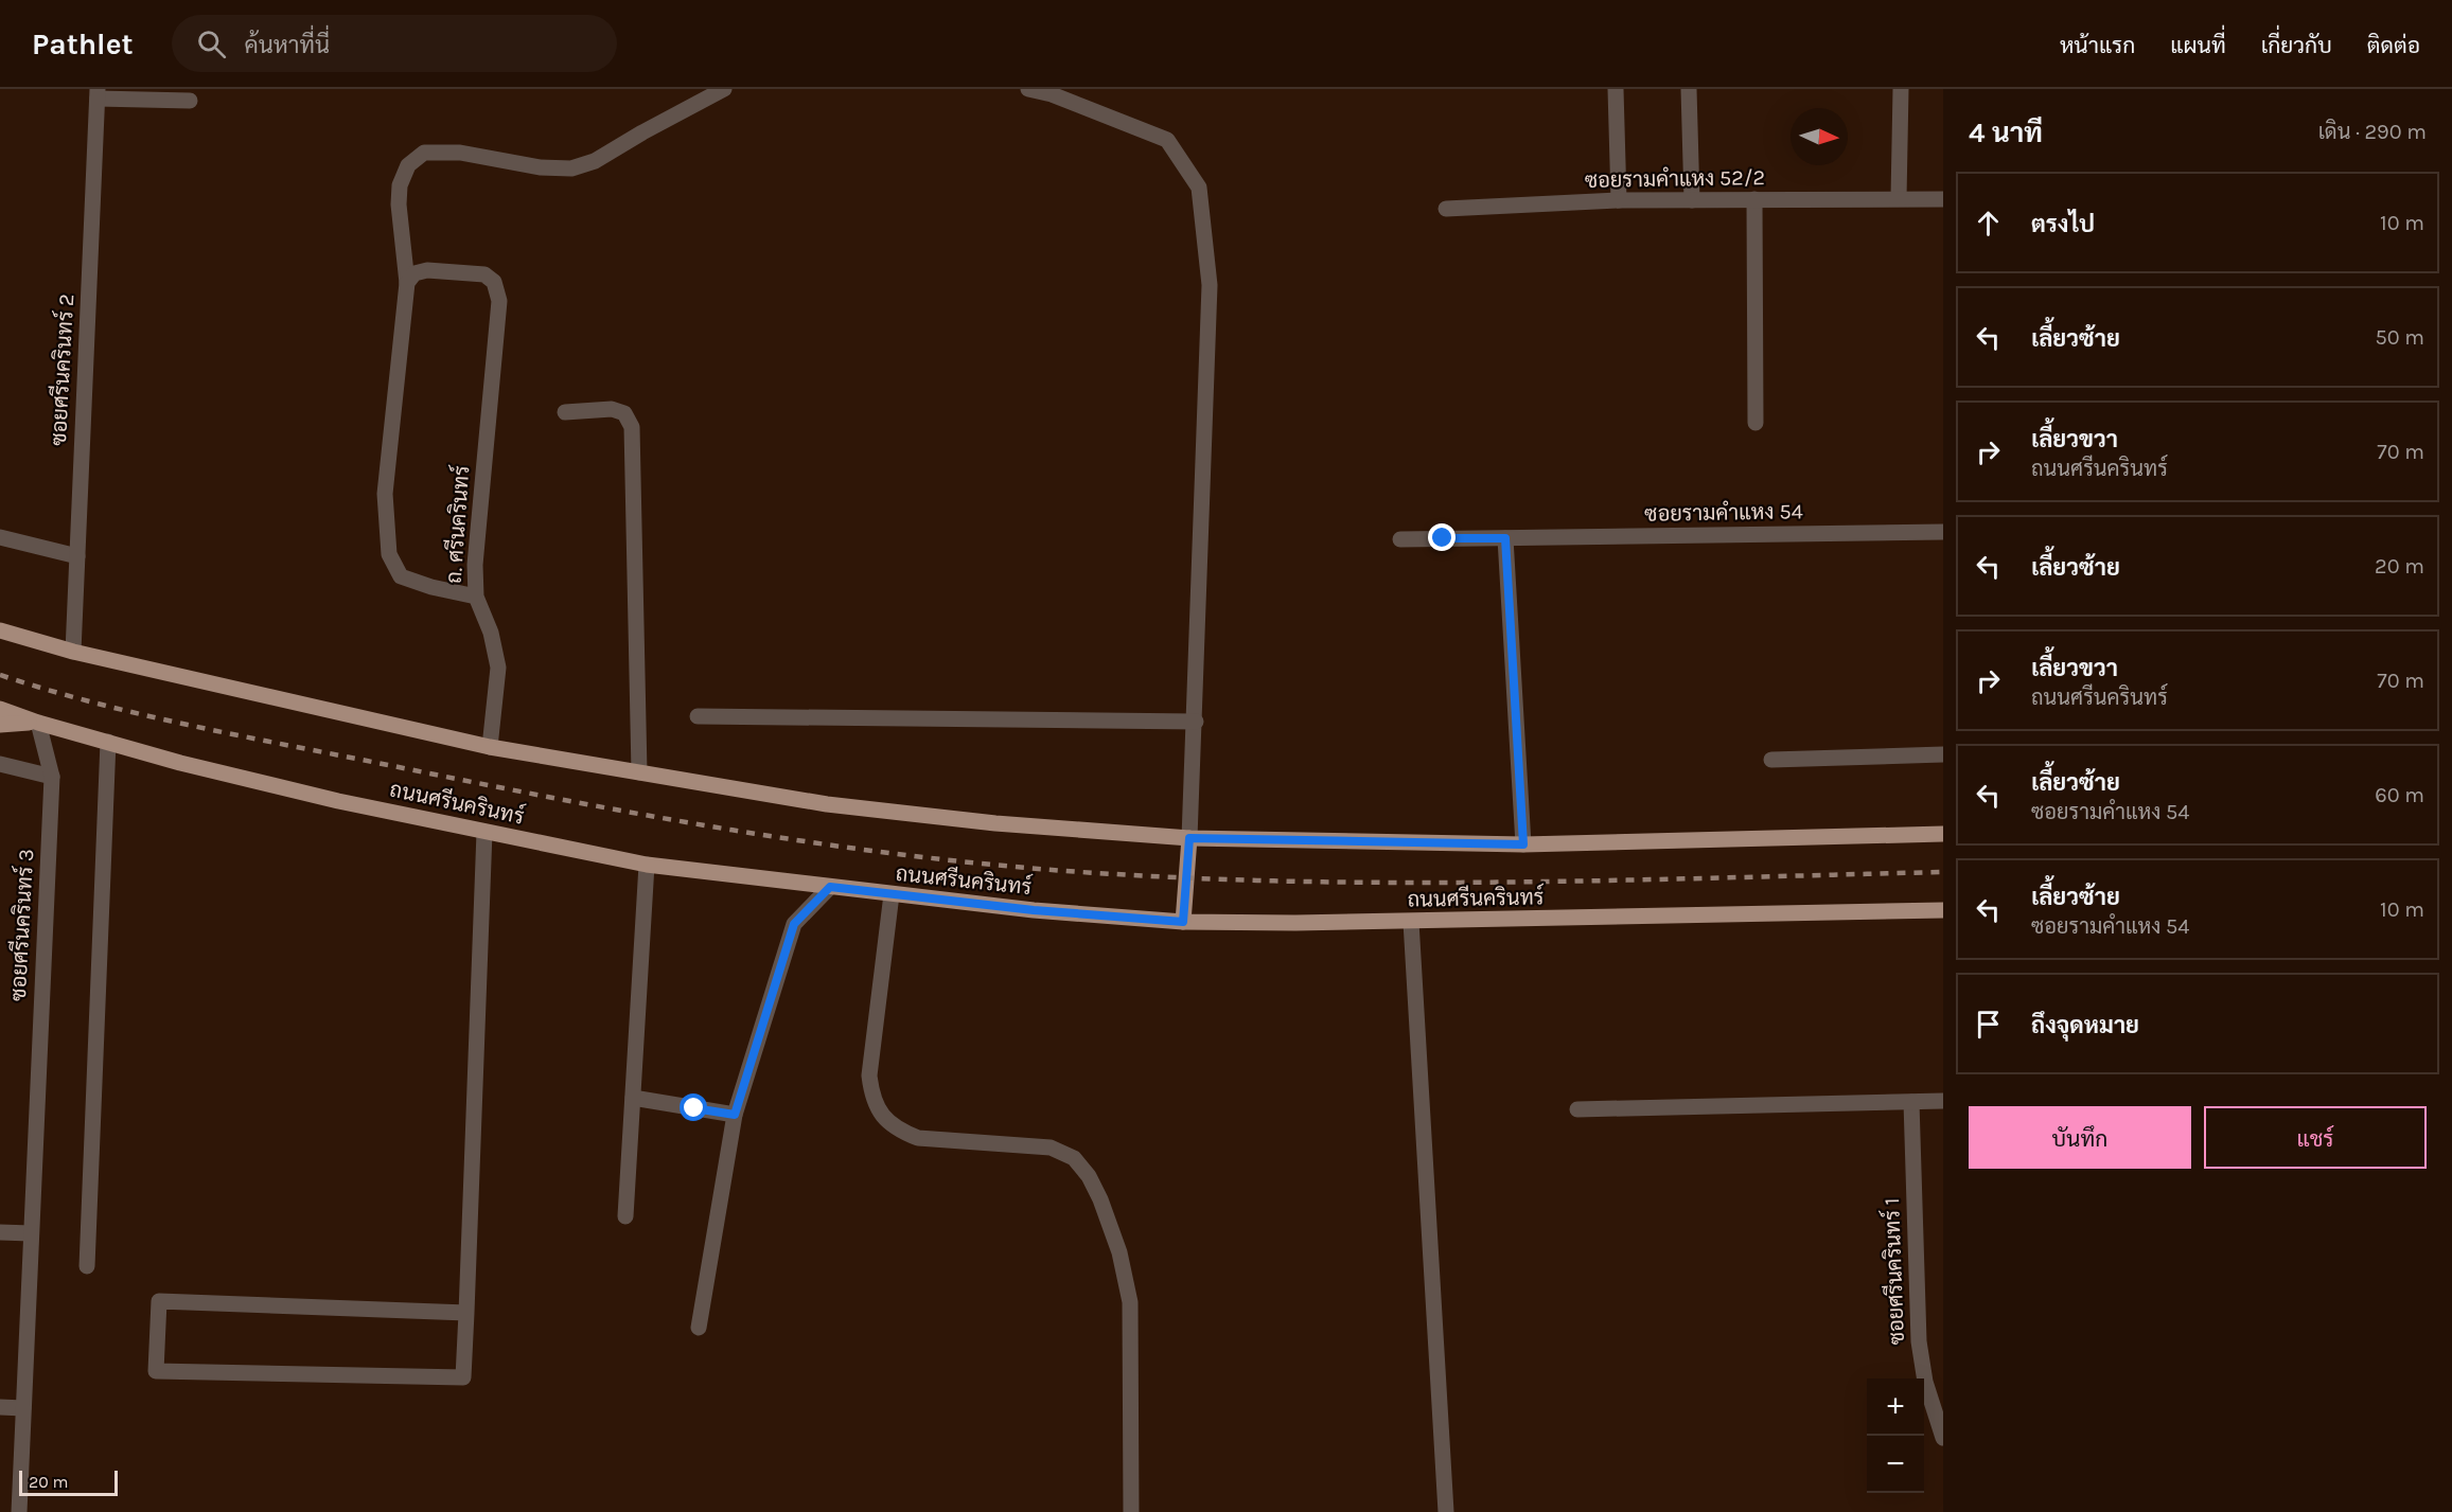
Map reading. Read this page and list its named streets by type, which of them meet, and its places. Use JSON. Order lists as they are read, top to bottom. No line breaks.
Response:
{"streets":{"main road":["ถนนศรีนครินทร์"],"street":["ซอยรามคำแหง 52/2","ซอยศรีนครินทร์ 2","ซอยรามคำแหง 54","ถ. ศรีนครินทร์","ซอยศรีนครินทร์ 3","ซอยศรีนครินทร์ 1"]},"crossings":[["ถนนศรีนครินทร์","ซอยศรีนครินทร์ 3"]],"scale_bar":"20 m","north":"right","page":{"header":"Pathlet","search":"ค้นหาที่นี่","nav":["หน้าแรก","แผนที่","เกี่ยวกับ","ติดต่อ"],"heading":["4 นาที","เดิน · 290 m"],"list":[["ตรงไป","10 m"],["เลี้ยวซ้าย","50 m"],["เลี้ยวขวา","ถนนศรีนครินทร์","70 m"],["เลี้ยวซ้าย","20 m"],["เลี้ยวขวา","ถนนศรีนครินทร์","70 m"],["เลี้ยวซ้าย","ซอยรามคำแหง 54","60 m"],["เลี้ยวซ้าย","ซอยรามคำแหง 54","10 m"],"ถึงจุดหมาย"],"buttons":["บันทึก","แชร์"],"map_buttons":["+","−"],"scale":"20 m"}}
